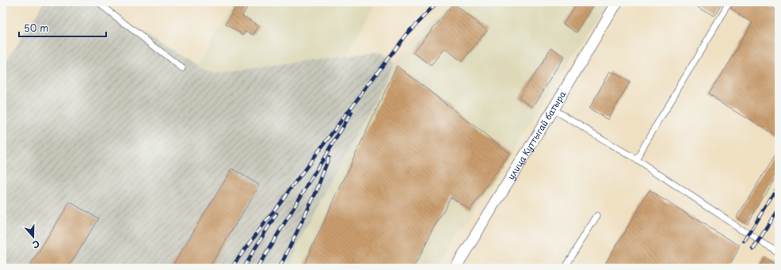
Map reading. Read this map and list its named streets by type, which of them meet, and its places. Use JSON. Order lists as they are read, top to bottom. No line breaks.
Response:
{"streets":{"street":["улица Куттыгай батыра"]},"scale_bar":"50 m","north":"bottom"}
